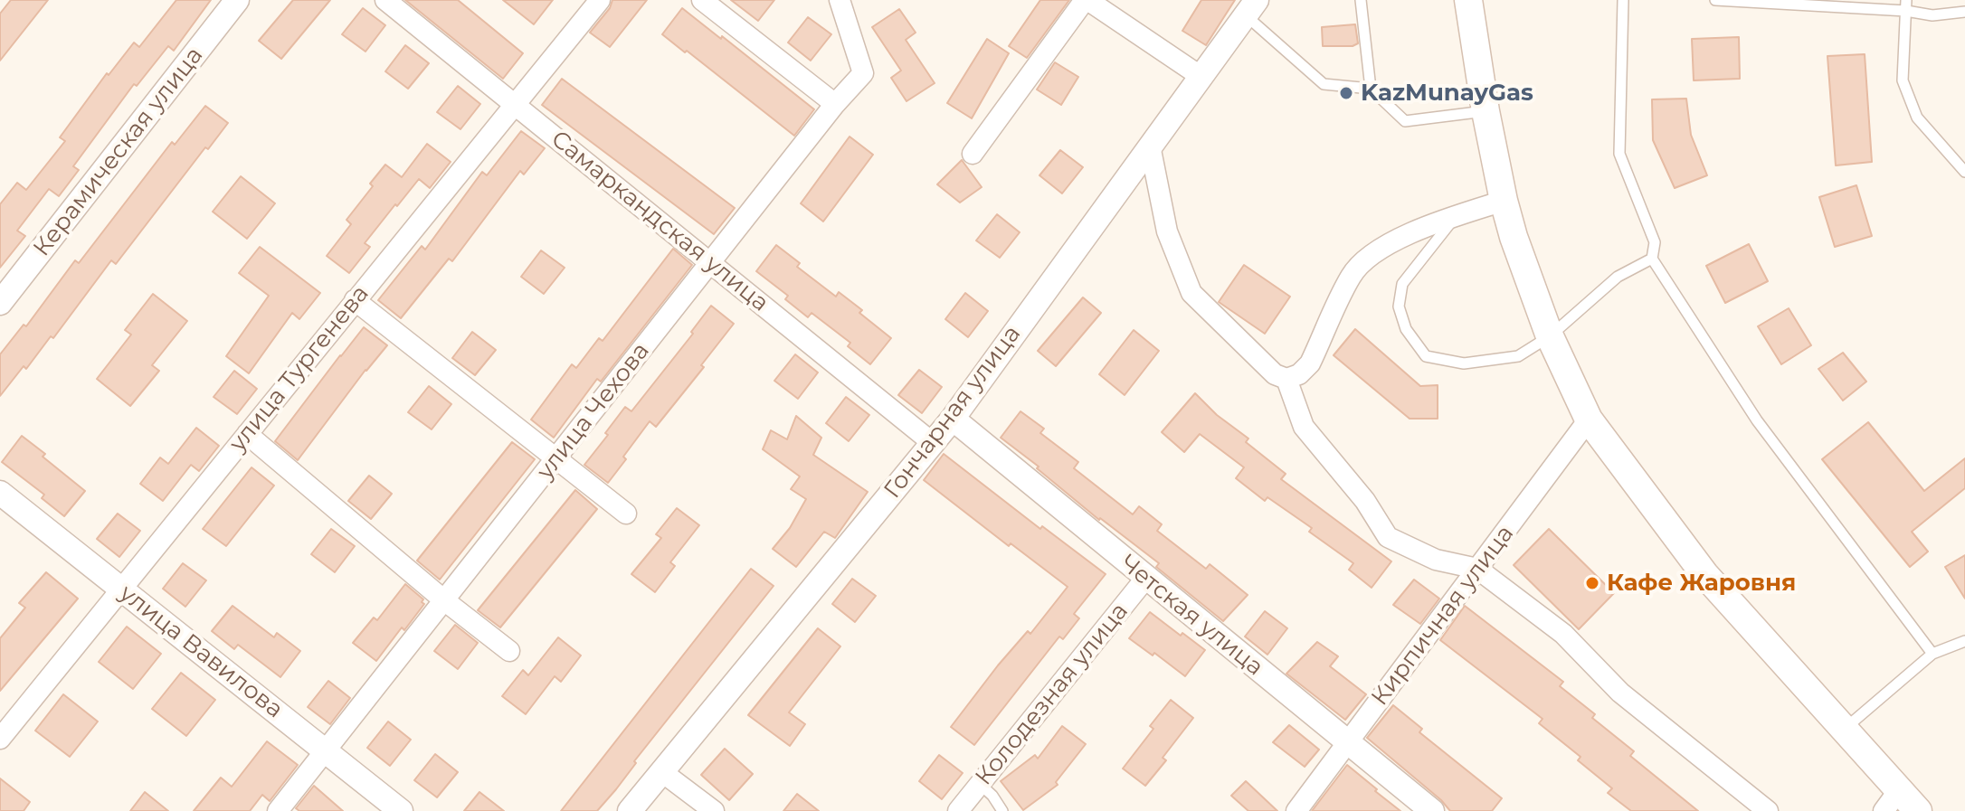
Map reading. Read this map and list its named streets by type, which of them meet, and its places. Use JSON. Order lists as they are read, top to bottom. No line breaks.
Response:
{"streets":{"street":["Керамическая улица","Самаркандская улица","улица Тургенева","улица Чехова","Гончарная улица","Четская улица","Кирпичная улица","улица Вавилова","Колодезная улица"]},"crossings":[["Самаркандская улица","улица Тургенева"],["Самаркандская улица","улица Чехова"],["Самаркандская улица","Гончарная улица"],["улица Тургенева","улица Вавилова"],["улица Чехова","улица Вавилова"],["Гончарная улица","Четская улица"],["Четская улица","Кирпичная улица"],["Четская улица","Колодезная улица"]],"places":["KazMunayGas","Кафе Жаровня"]}
